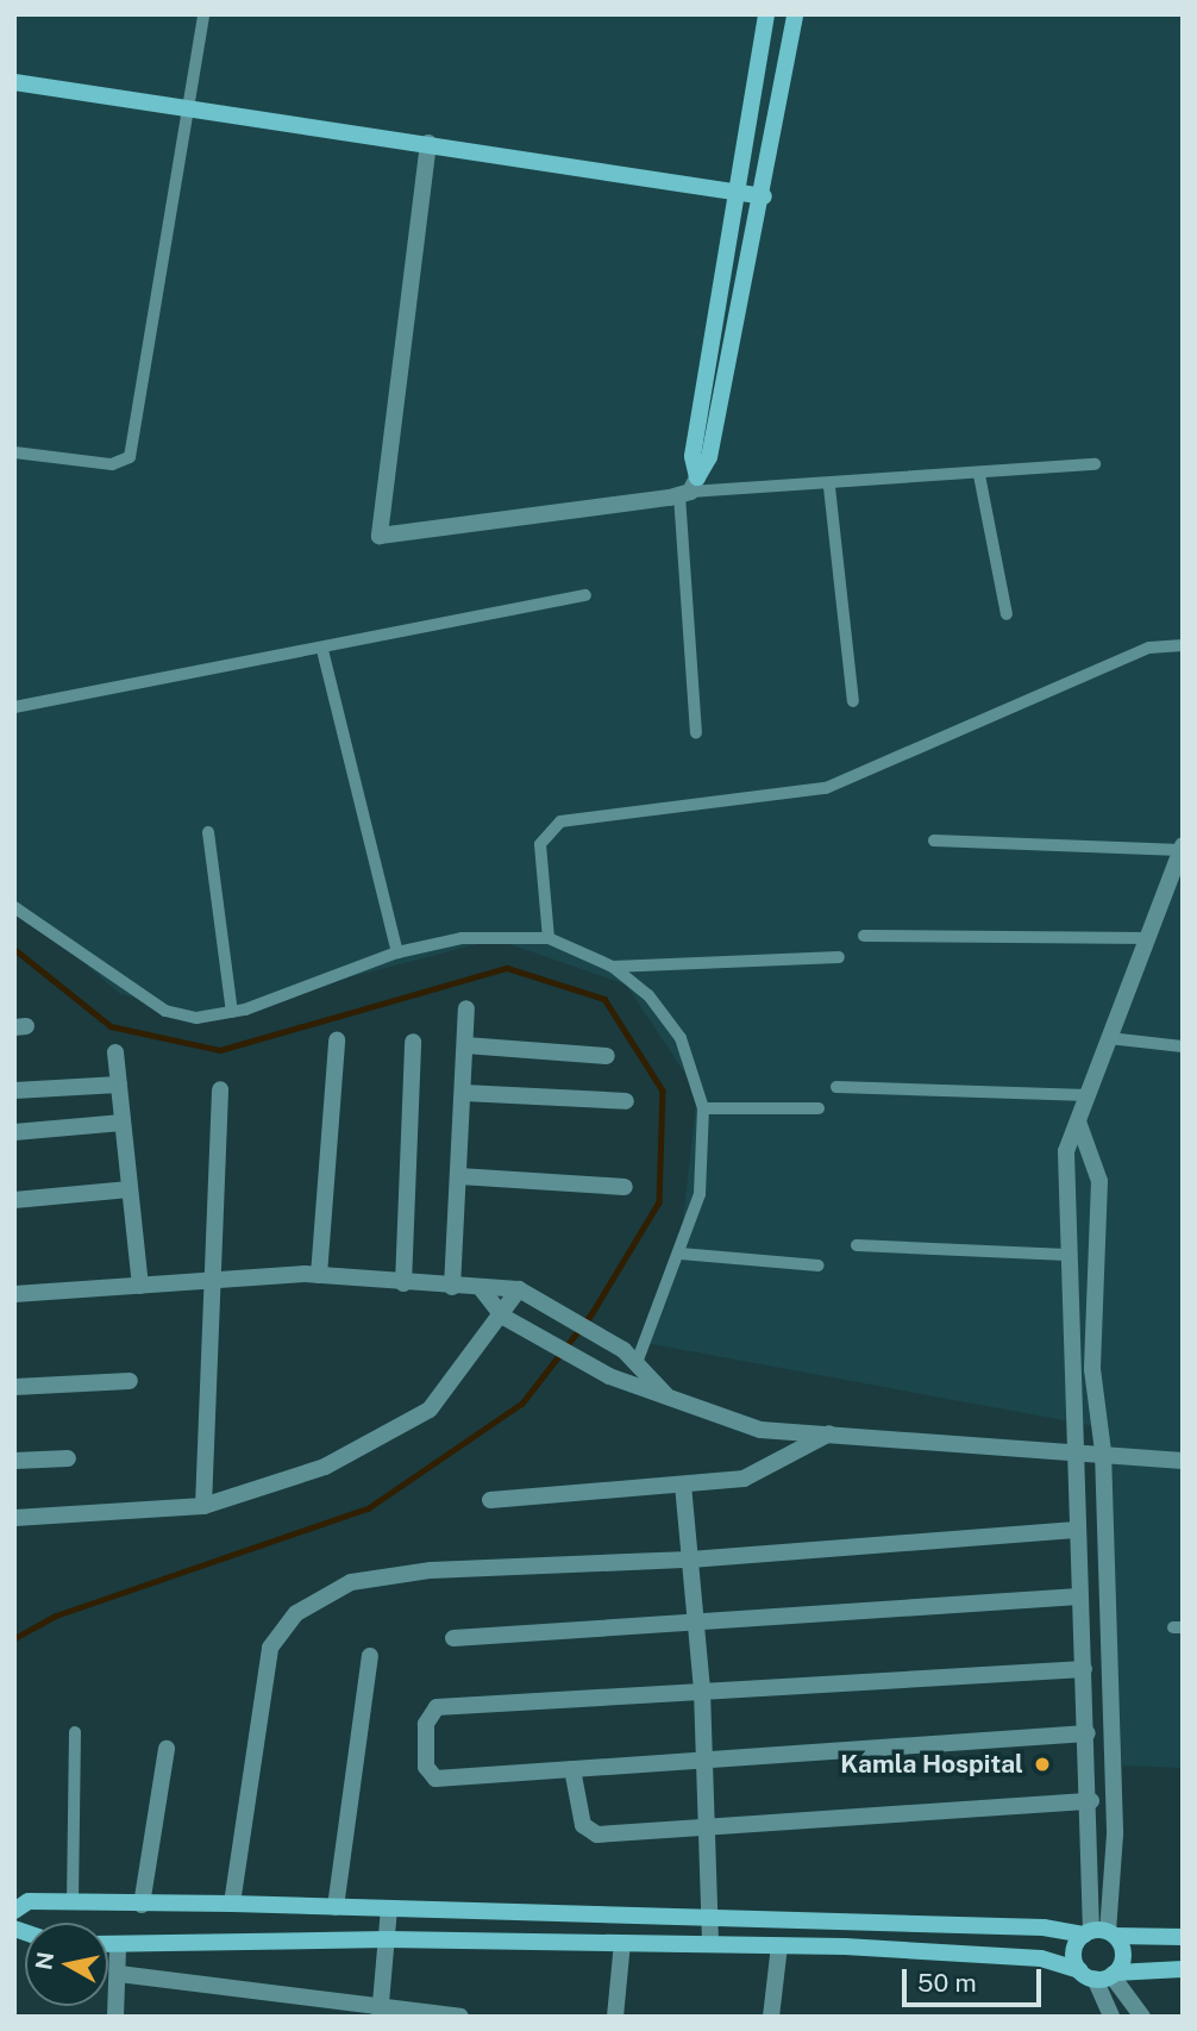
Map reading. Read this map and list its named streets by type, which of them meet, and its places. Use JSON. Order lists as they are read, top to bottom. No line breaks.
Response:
{"places":["Kamla Hospital"],"scale_bar":"50 m","north":"left"}
